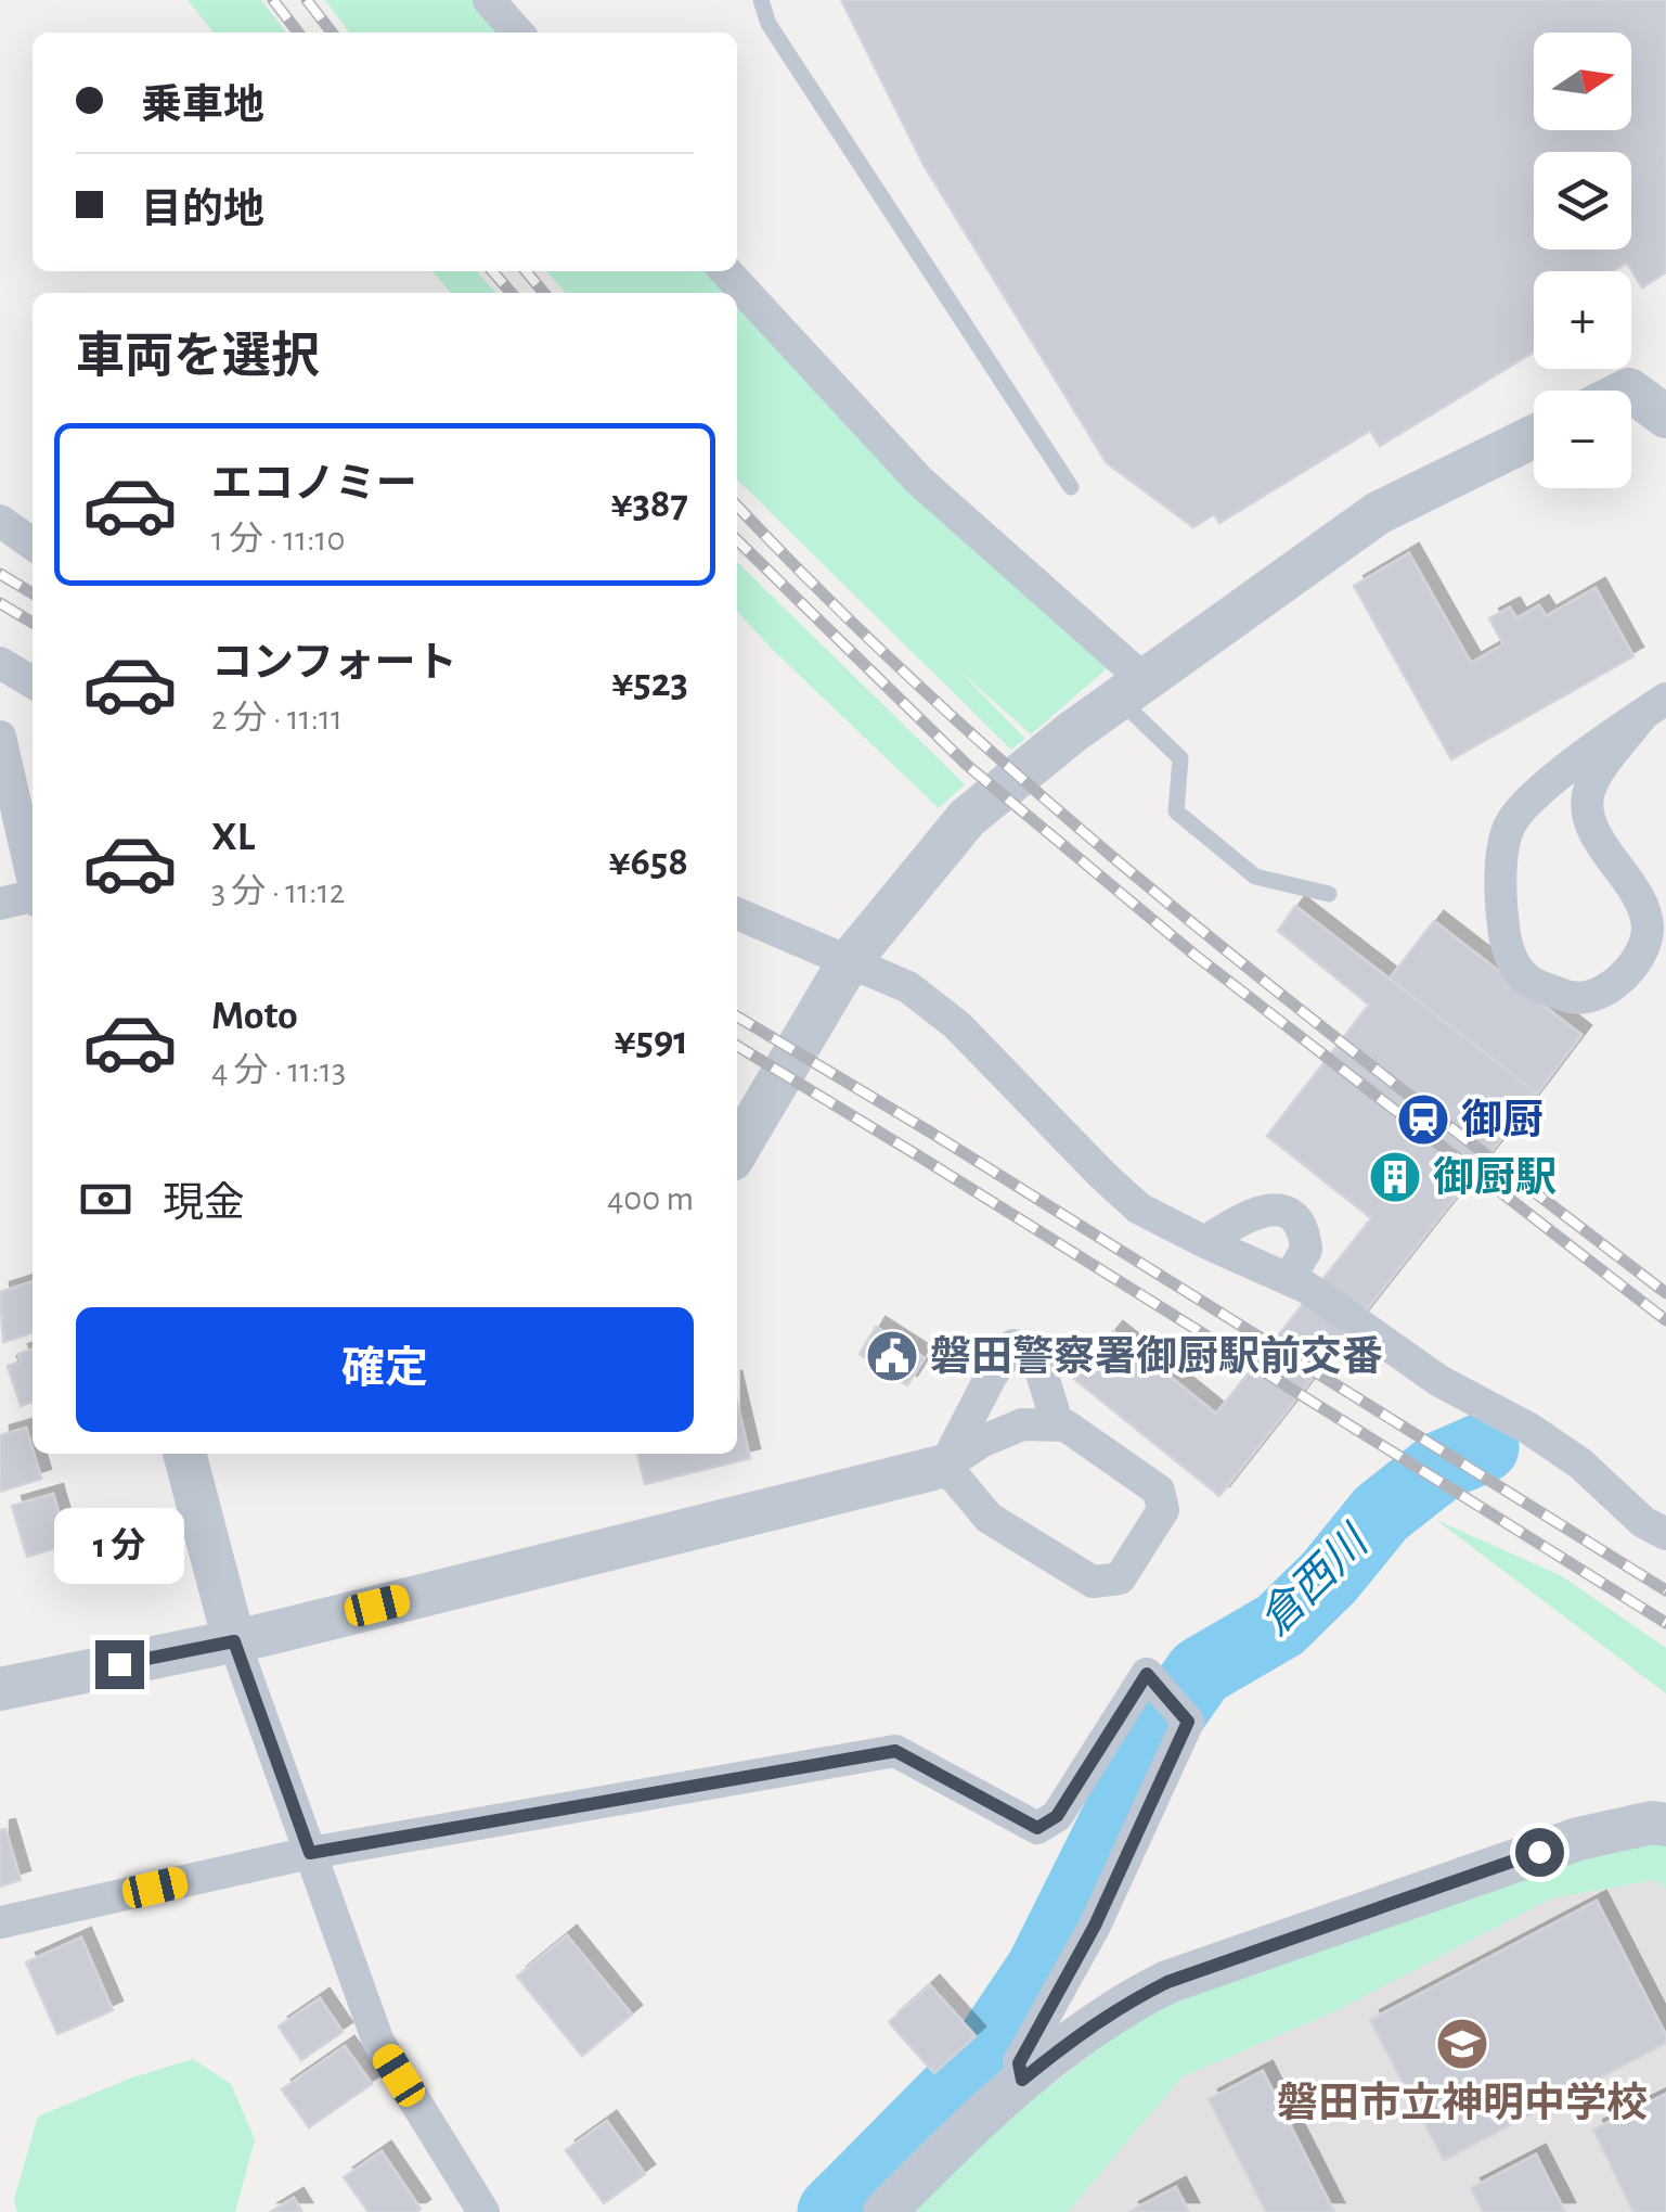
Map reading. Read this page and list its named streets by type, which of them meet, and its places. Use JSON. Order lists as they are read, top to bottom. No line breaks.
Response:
{"water":["倉西川"],"places":{"station":["御厨"],"building":["御厨駅"],"public building":["磐田警察署御厨駅前交番"],"school or university":["磐田市立神明中学校"]},"north":"right","page":{"map_buttons":["+","−"],"banner":["乗車地","目的地"],"heading":"車両を選択","list":[{"name":"エコノミー","note":"1 分 · 11:10","value":"¥387"},{"name":"コンフォート","note":"2 分 · 11:11","value":"¥523"},{"name":"XL","note":"3 分 · 11:12","value":"¥658"},{"name":"Moto","note":"4 分 · 11:13","value":"¥591"}],"pay":["現金","400 m"],"buttons":"確定","bubble":"1 分"}}
